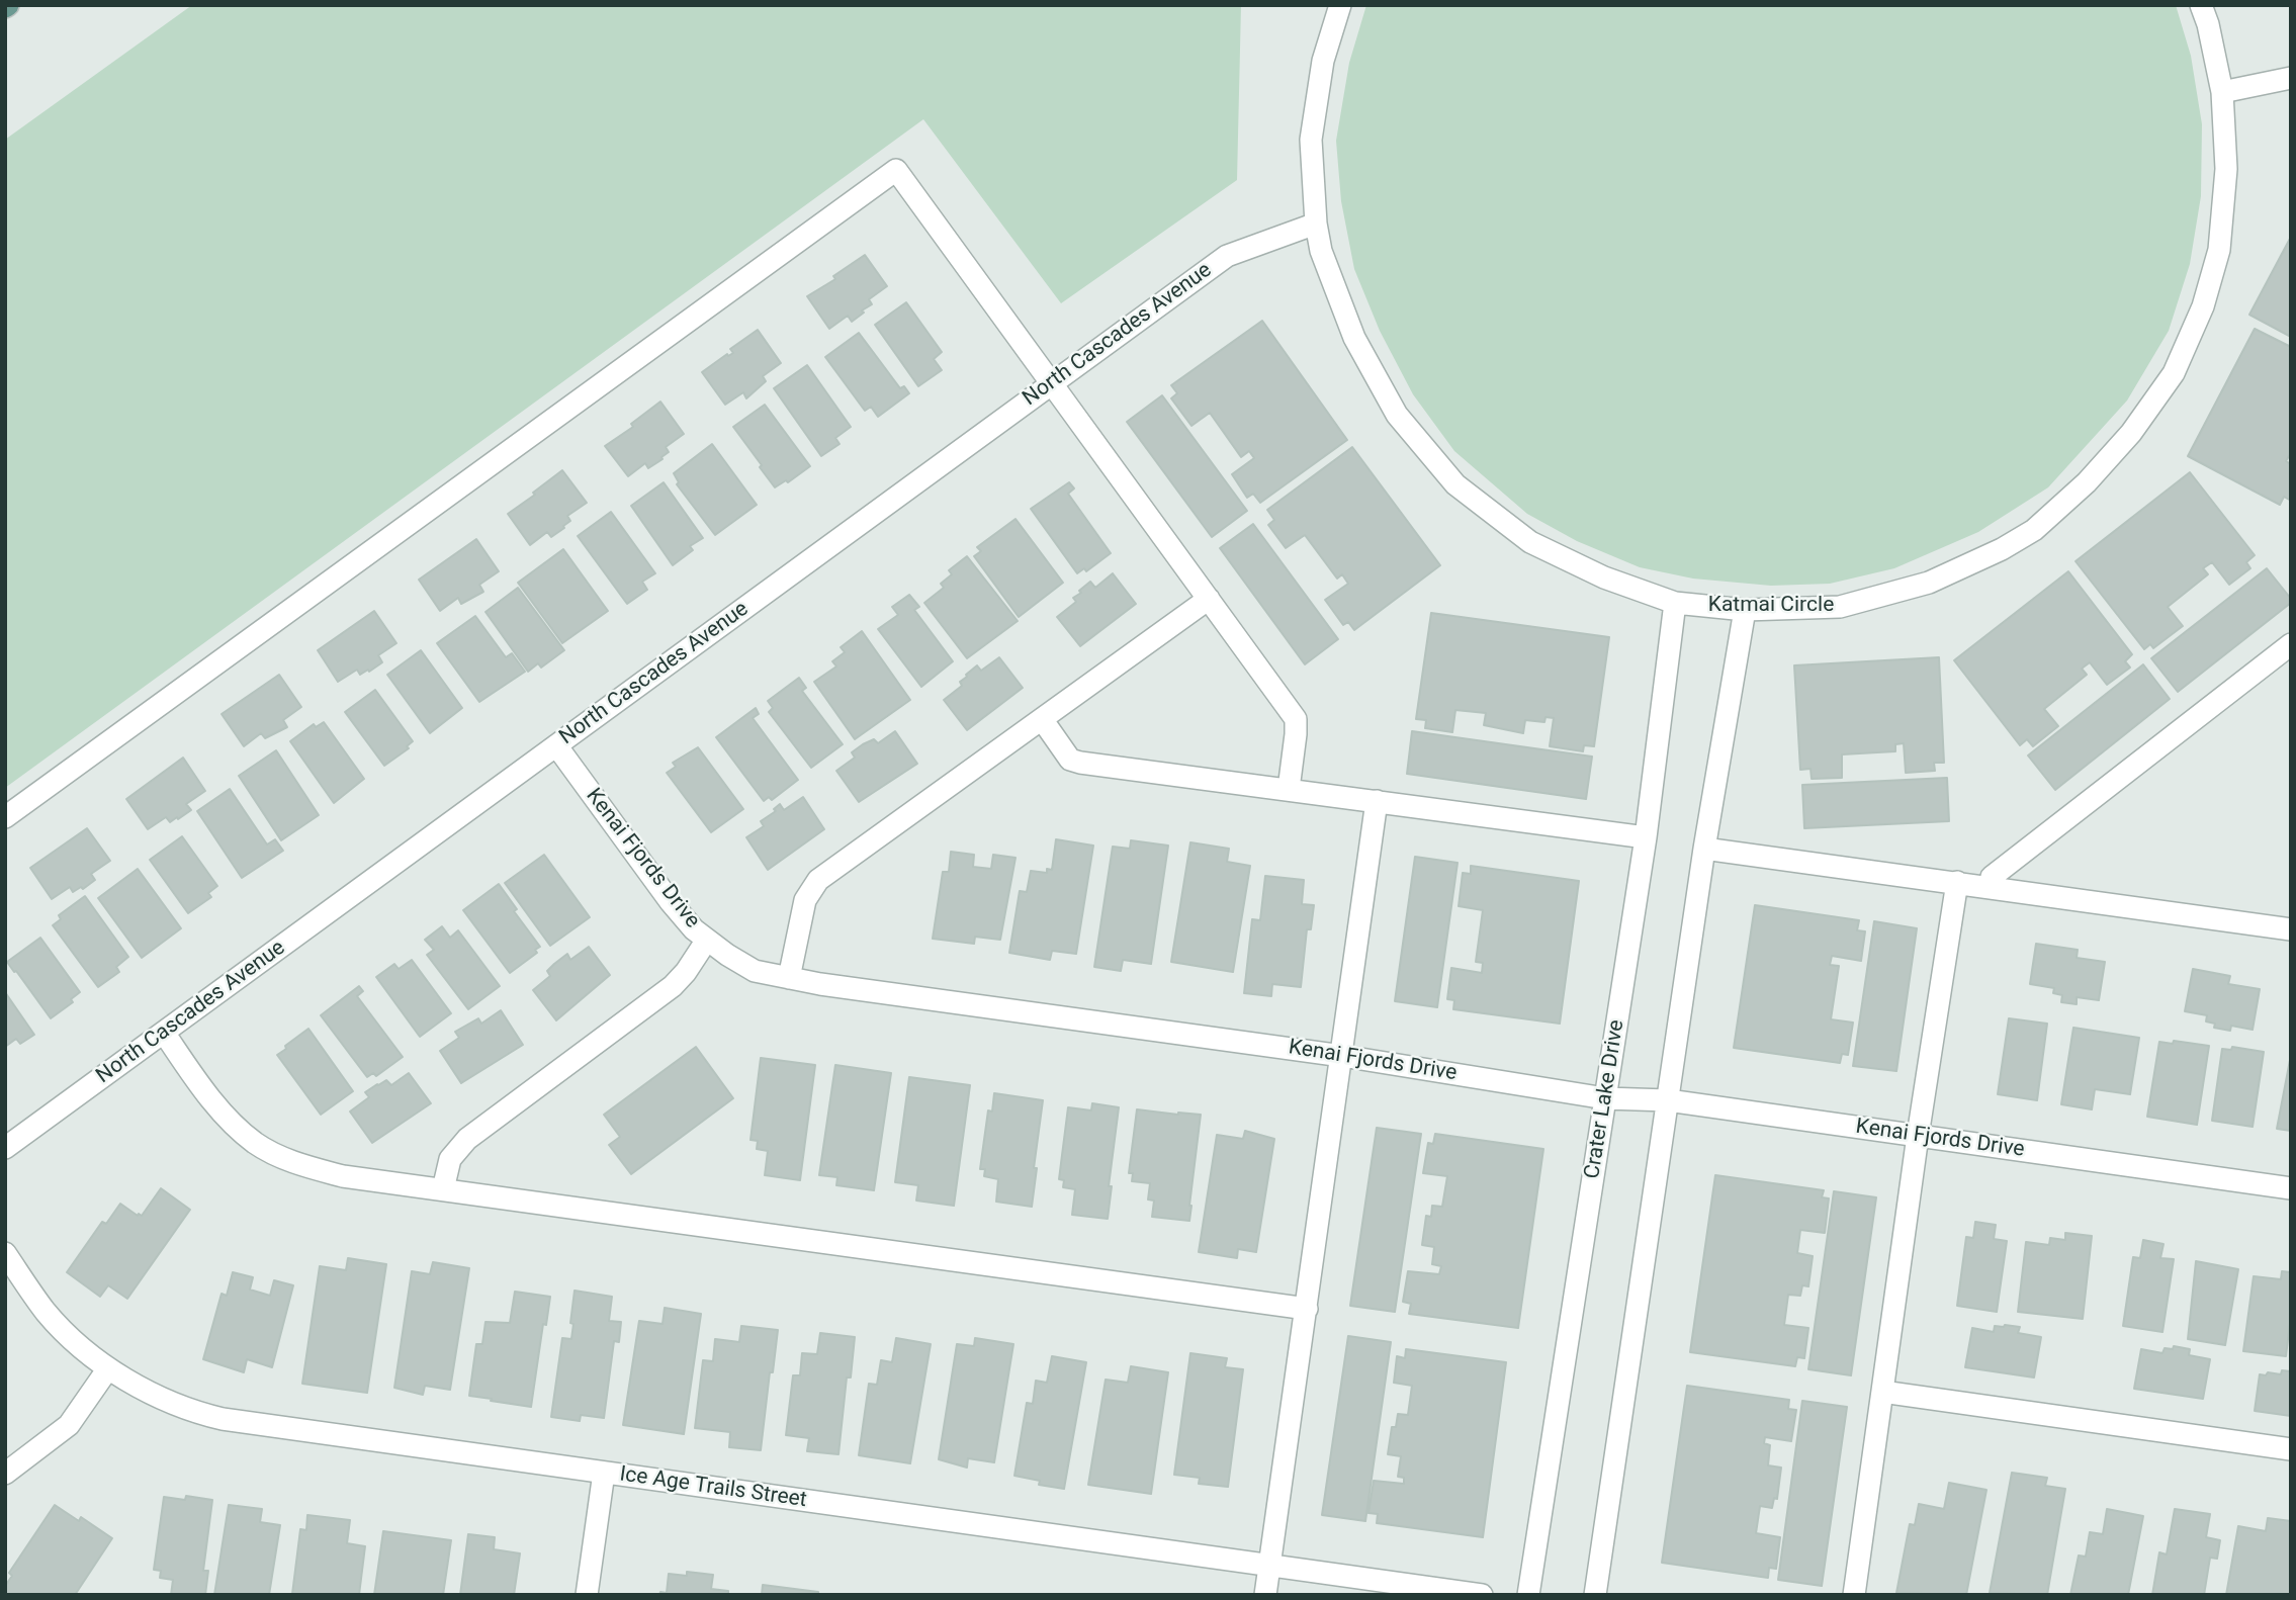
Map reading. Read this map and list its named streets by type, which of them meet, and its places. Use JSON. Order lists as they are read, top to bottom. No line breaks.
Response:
{"streets":{"street":["North Cascades Avenue","Katmai Circle","Kenai Fjords Drive","Crater Lake Drive","Ice Age Trails Street"]},"crossings":[["North Cascades Avenue","Katmai Circle"],["North Cascades Avenue","Kenai Fjords Drive"],["Katmai Circle","Crater Lake Drive"],["Kenai Fjords Drive","Crater Lake Drive"]]}
